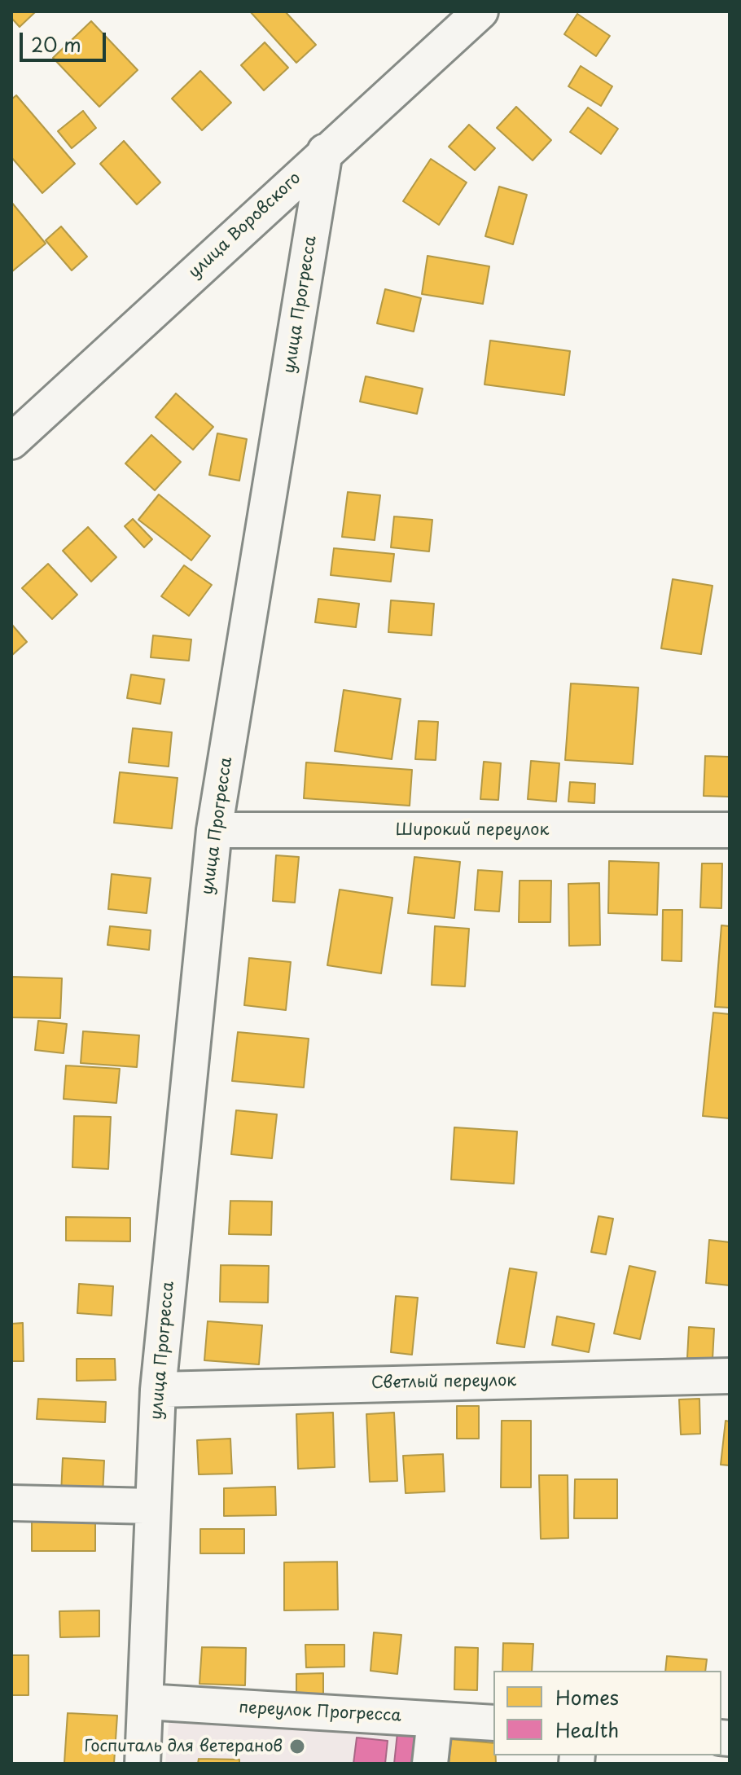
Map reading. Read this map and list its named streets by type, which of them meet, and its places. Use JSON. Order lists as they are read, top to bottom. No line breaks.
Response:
{"streets":{"street":["улица Воровского","улица Прогресса","Широкий переулок","Светлый переулок","переулок Прогресса"]},"crossings":[["улица Воровского","улица Прогресса"],["улица Прогресса","Широкий переулок"],["улица Прогресса","Светлый переулок"],["улица Прогресса","переулок Прогресса"]],"places":["Госпиталь для ветеранов"],"legend":["Homes","Health"],"scale_bar":"20 m"}
